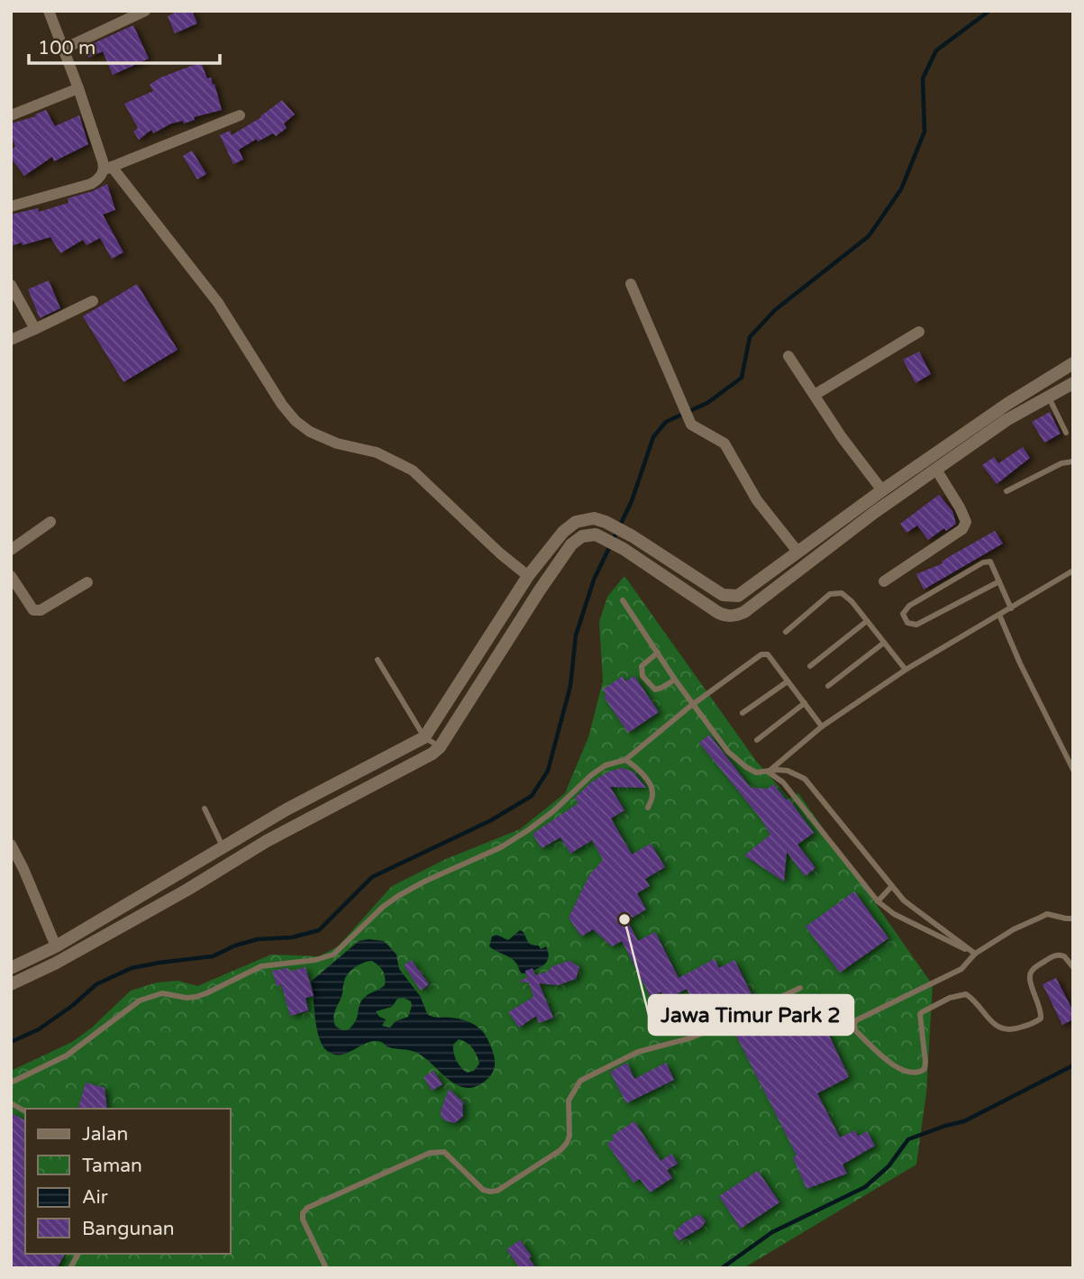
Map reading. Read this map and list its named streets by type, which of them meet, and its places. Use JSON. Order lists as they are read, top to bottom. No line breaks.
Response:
{"places":["Jawa Timur Park 2"],"legend":["Jalan","Taman","Air","Bangunan"],"scale_bar":"100 m"}
